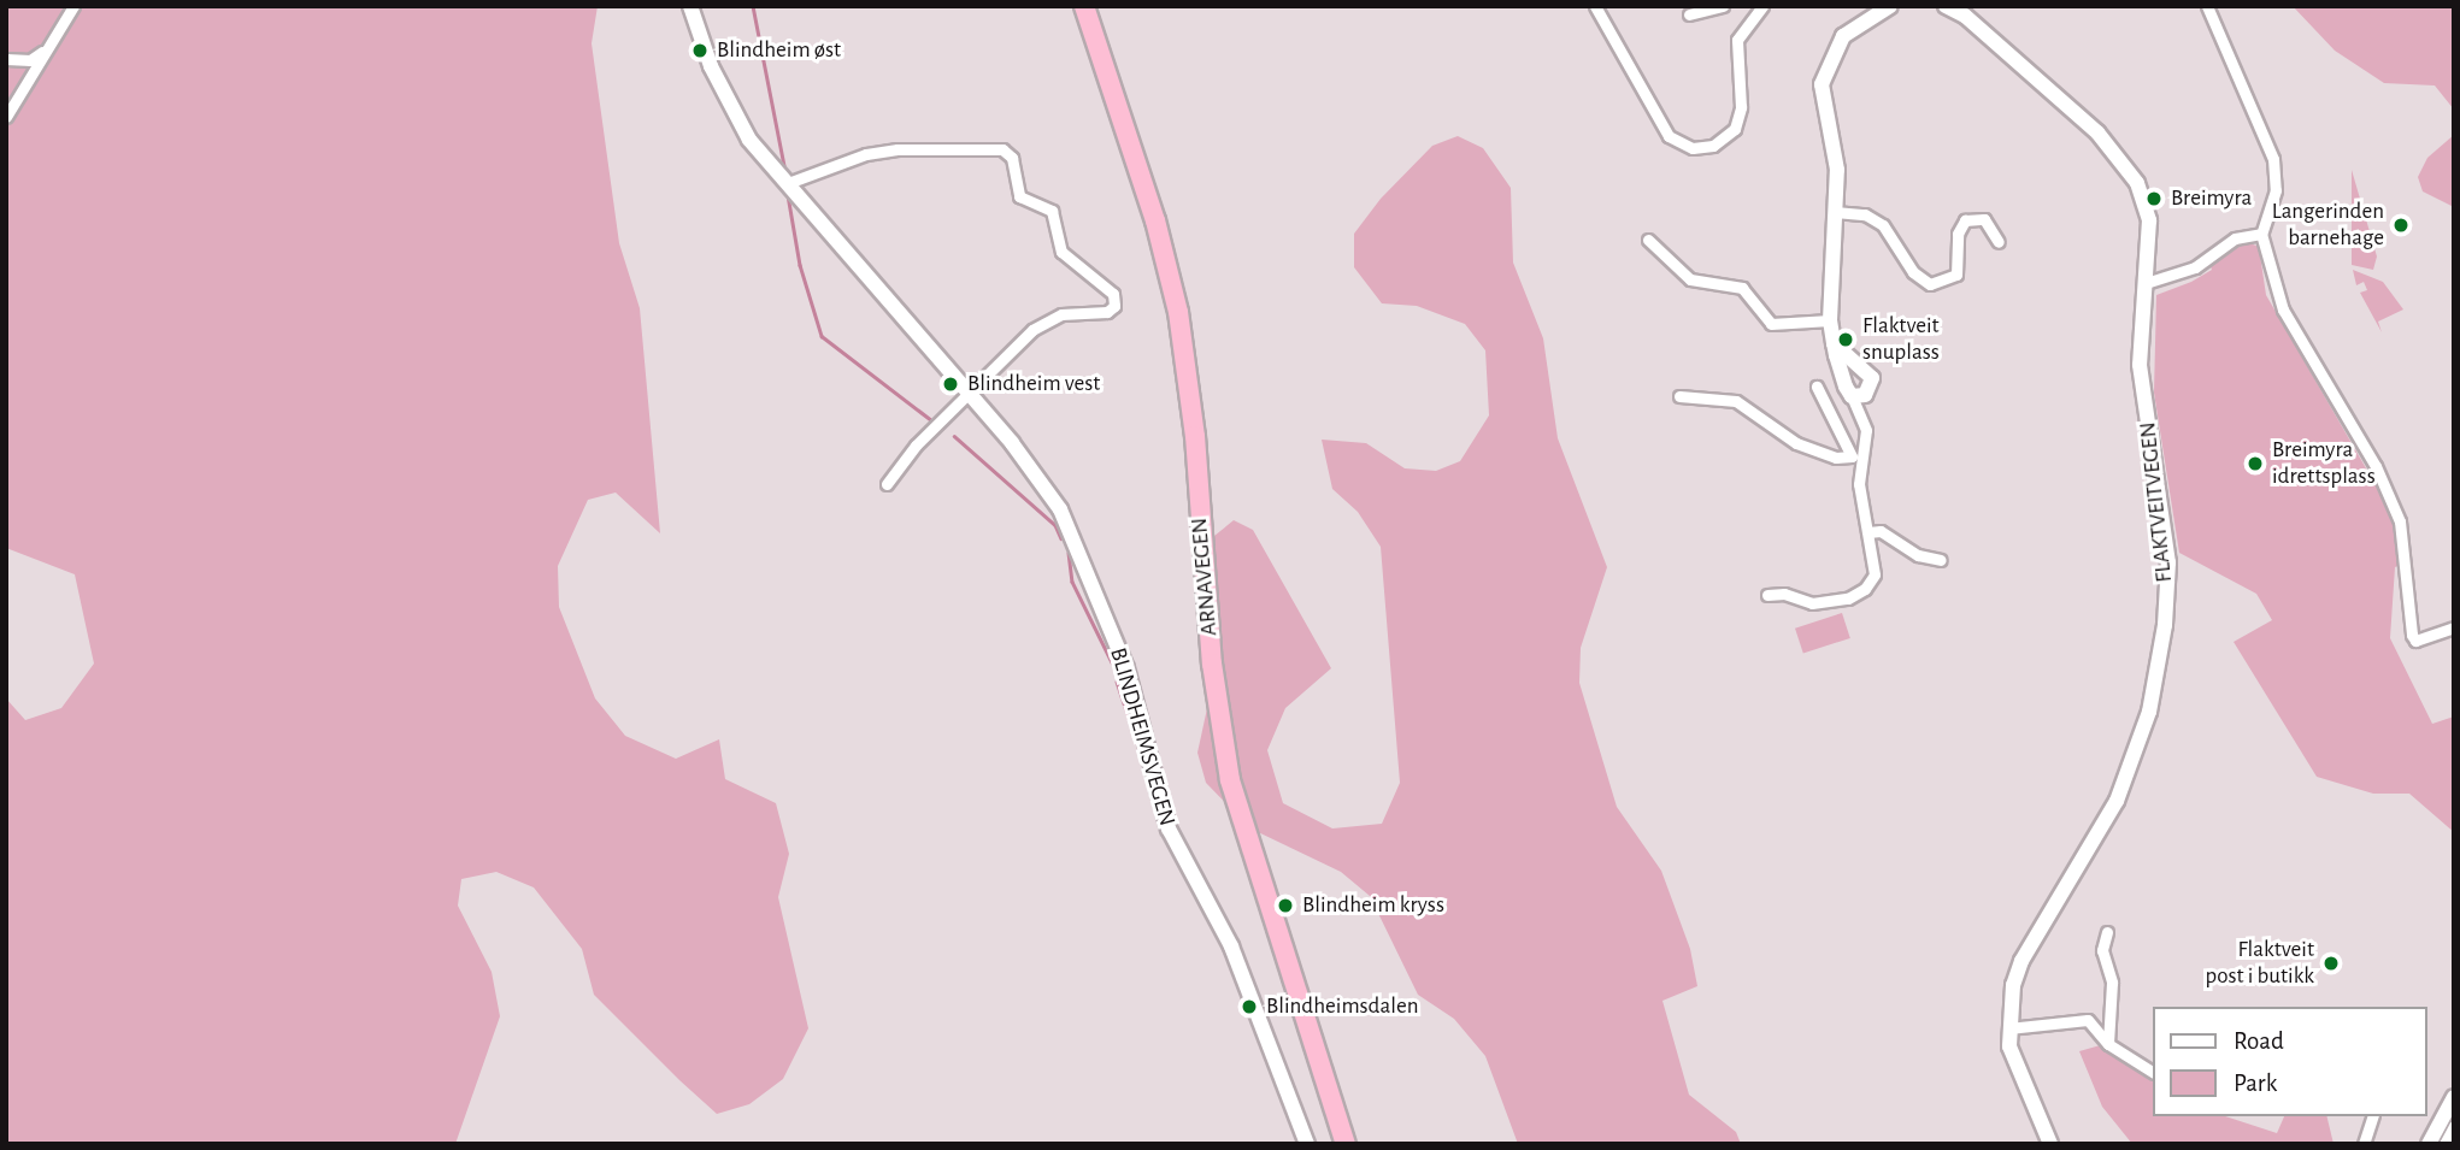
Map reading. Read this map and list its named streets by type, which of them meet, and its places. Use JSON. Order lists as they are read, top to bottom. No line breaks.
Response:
{"streets":{"highway":["ARNAVEGEN"],"main road":["FLAKTVEITVEGEN","BLINDHEIMSVEGEN"]},"places":["Blindheim øst","Breimyra","Langerinden barnehage","Flaktveit snuplass","Blindheim vest","Breimyra idrettsplass","Blindheim kryss","Flaktveit post i butikk","Blindheimsdalen"],"legend":["Road","Park"]}
